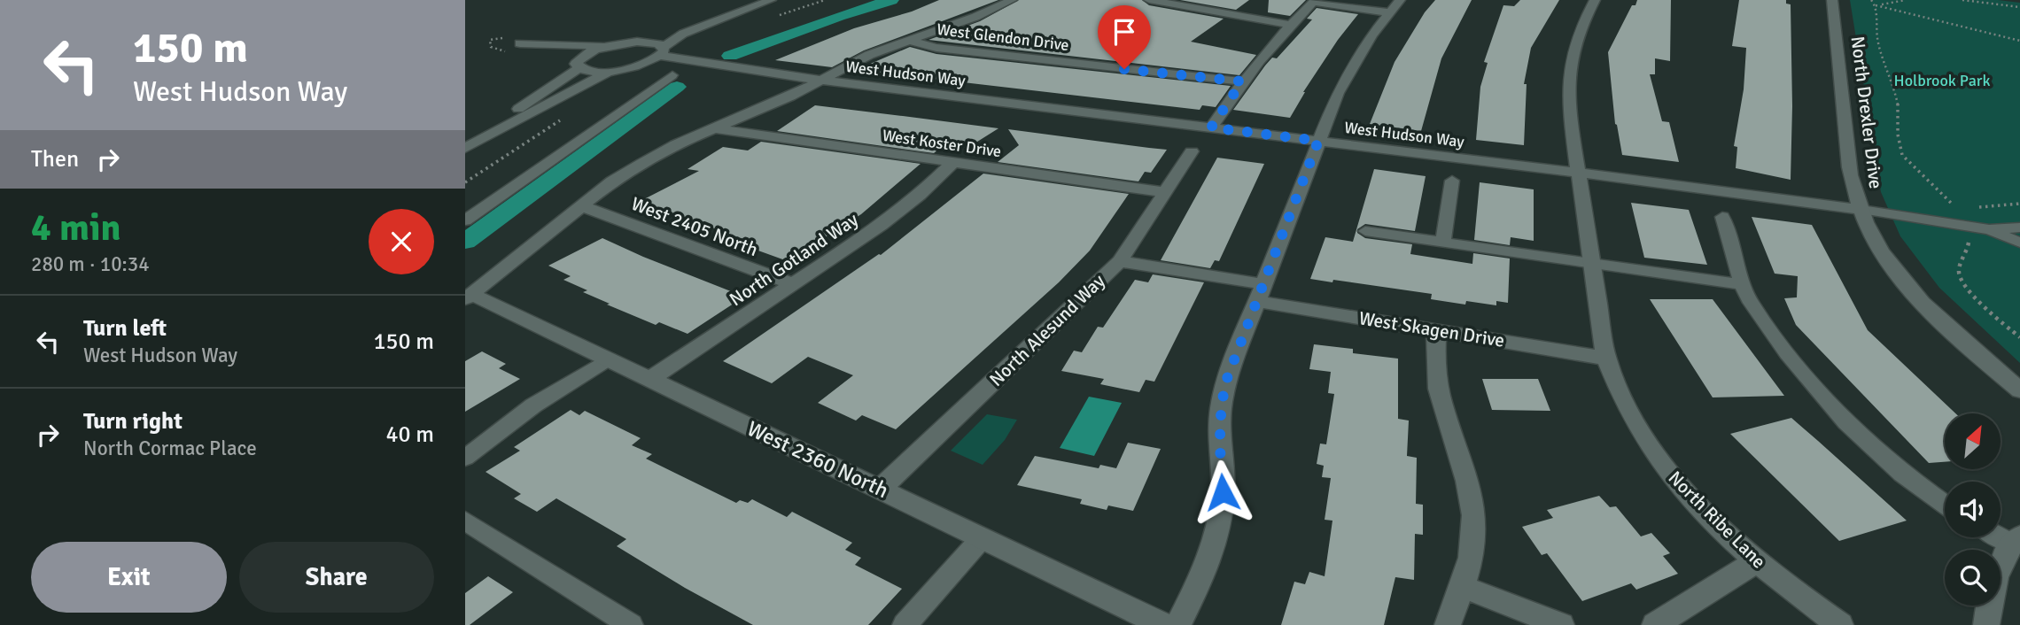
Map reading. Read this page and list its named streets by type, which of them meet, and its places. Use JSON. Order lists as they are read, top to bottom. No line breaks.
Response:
{"streets":{"street":["West Glendon Drive","West Hudson Way","North Drexler Drive","West Koster Drive","West 2405 North","North Gotland Way","West Skagen Drive","North Alesund Way","West 2360 North","North Ribe Lane"]},"crossings":[["West Hudson Way","North Drexler Drive"],["West Hudson Way","North Ribe Lane"],["West Koster Drive","North Gotland Way"],["West Koster Drive","North Alesund Way"],["West 2405 North","North Gotland Way"],["North Gotland Way","West 2360 North"],["West Skagen Drive","North Alesund Way"],["West Skagen Drive","North Ribe Lane"],["North Alesund Way","West 2360 North"]],"parks":["Holbrook Park"],"north":"top right","page":{"turn":["150 m","West Hudson Way"],"then":"Then","heading":["4 min","280 m · 10:34"],"list":[{"name":"Turn left","note":"West Hudson Way","value":"150 m"},{"name":"Turn right","note":"North Cormac Place","value":"40 m"}],"buttons":["Exit","Share"]}}
